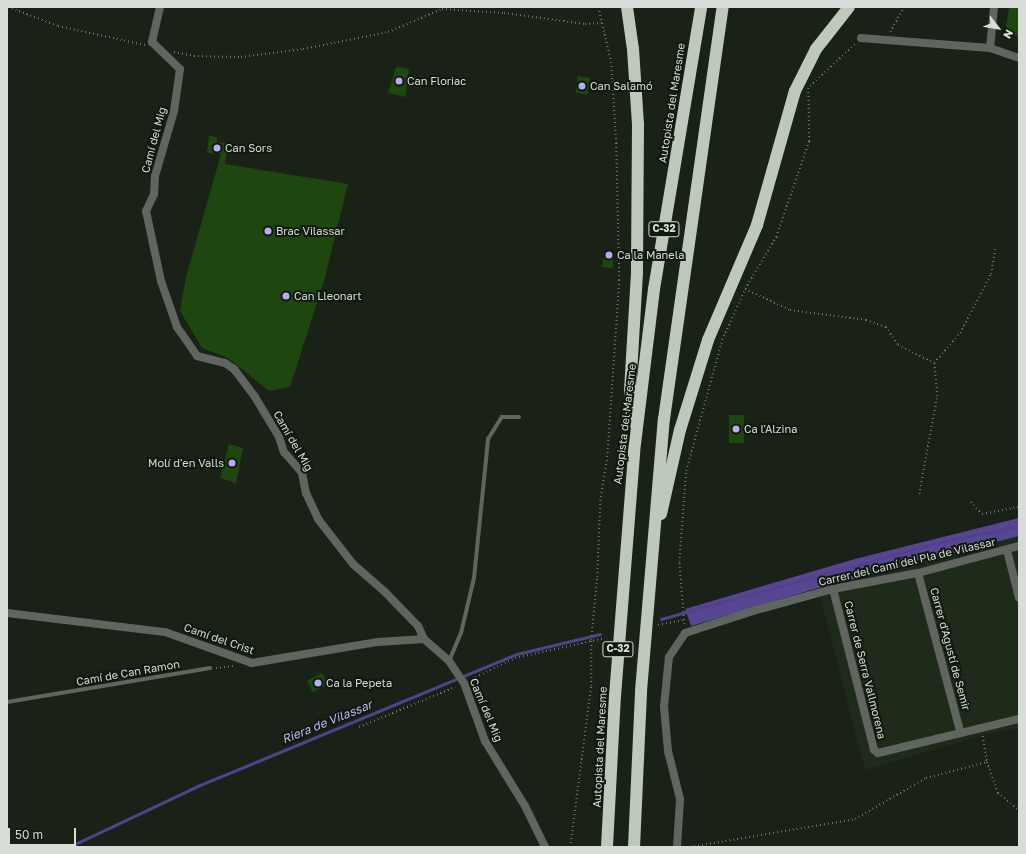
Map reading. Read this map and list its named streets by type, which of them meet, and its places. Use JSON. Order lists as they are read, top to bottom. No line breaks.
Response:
{"streets":{"highway":["Autopista del Maresme","C-32"],"street":["Camí del Mig","Carrer del Camí del Pla de Vilassar","Camí del Crist","Carrer d'Agustí de Semir","Carrer de Serra Vallmorena"],"lane":["Camí de Can Ramon"]},"crossings":[["Autopista del Maresme","C-32"],["Camí del Mig","Camí del Crist"],["Carrer del Camí del Pla de Vilassar","Carrer d'Agustí de Semir"],["Carrer del Camí del Pla de Vilassar","Carrer de Serra Vallmorena"],["Carrer d'Agustí de Semir","Carrer de Serra Vallmorena"]],"water":["Riera de Vilassar"],"places":["Can Floriac","Can Salamó","Can Sors","Brac Vilassar","Ca la Manela","Can Lleonart","Ca l'Alzina","Molí d'en Valls","Ca la Pepeta"],"scale_bar":"50 m","north":"bottom right"}
